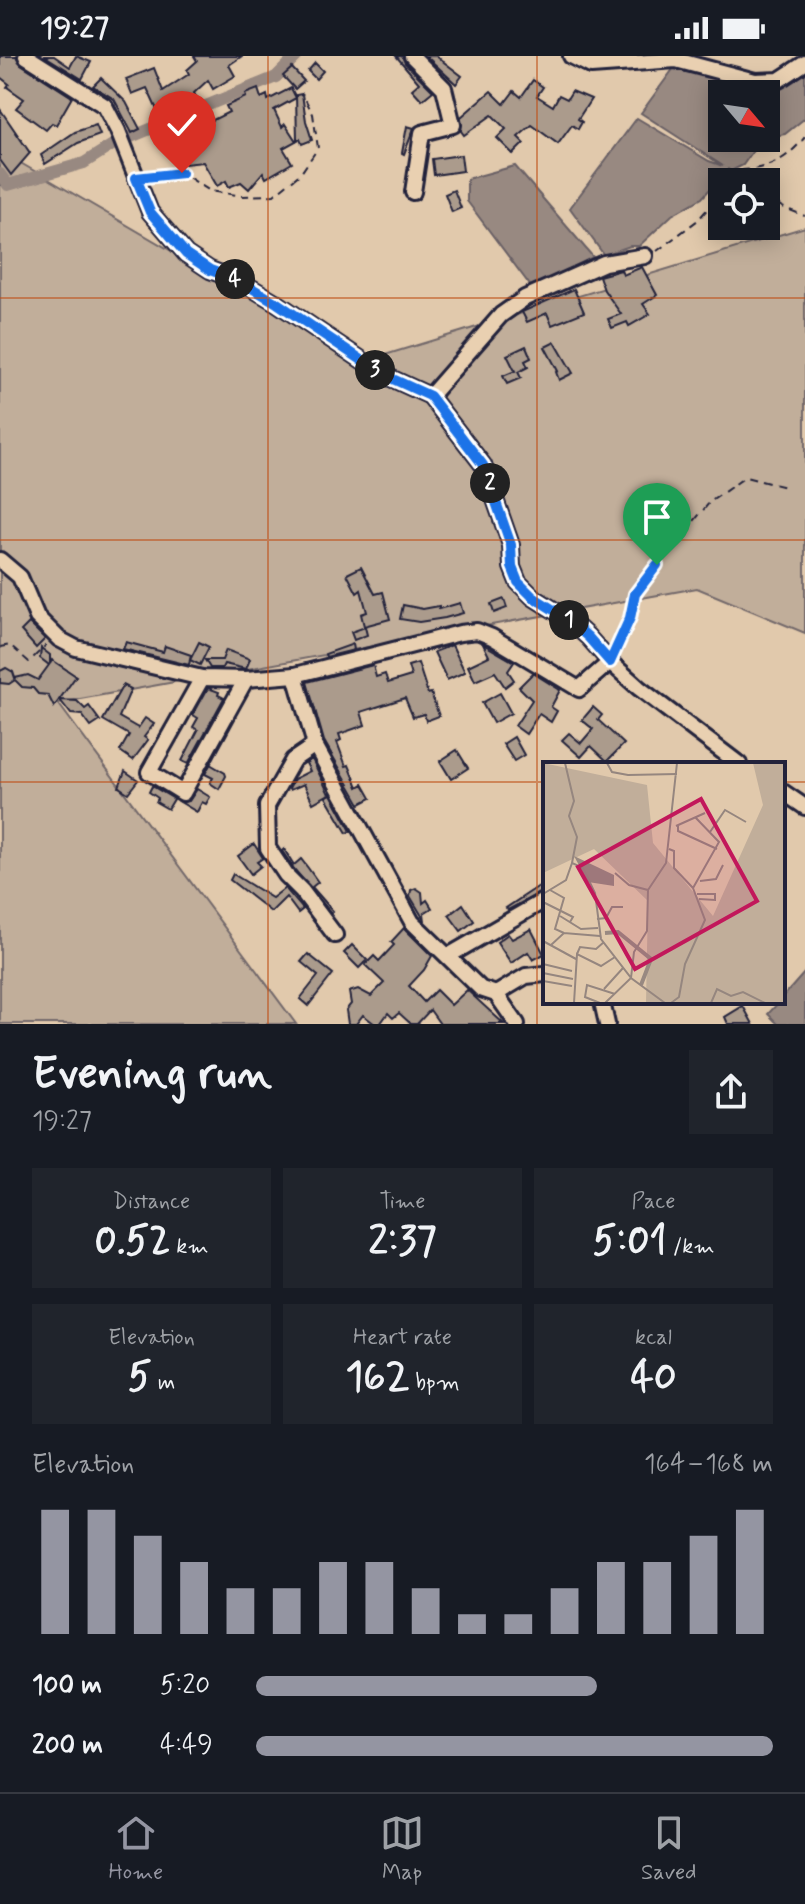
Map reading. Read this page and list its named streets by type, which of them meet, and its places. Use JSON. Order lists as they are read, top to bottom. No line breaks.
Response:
{"north":"bottom right","page":{"status":"19:27","pins":["4","3","2","1"],"heading":["Evening run","19:27"],"stats":[["Distance","0.52 km"],["Time","2:37"],["Pace","5:01 /km"],["Elevation","5 m"],["Heart rate","162 bpm"],["kcal","40"]],"chart":["Elevation","164–168 m"],"list":[{"name":"100 m","note":"5:20"},{"name":"200 m","note":"4:49"}],"tabs":["Home","Map","Saved"]}}
